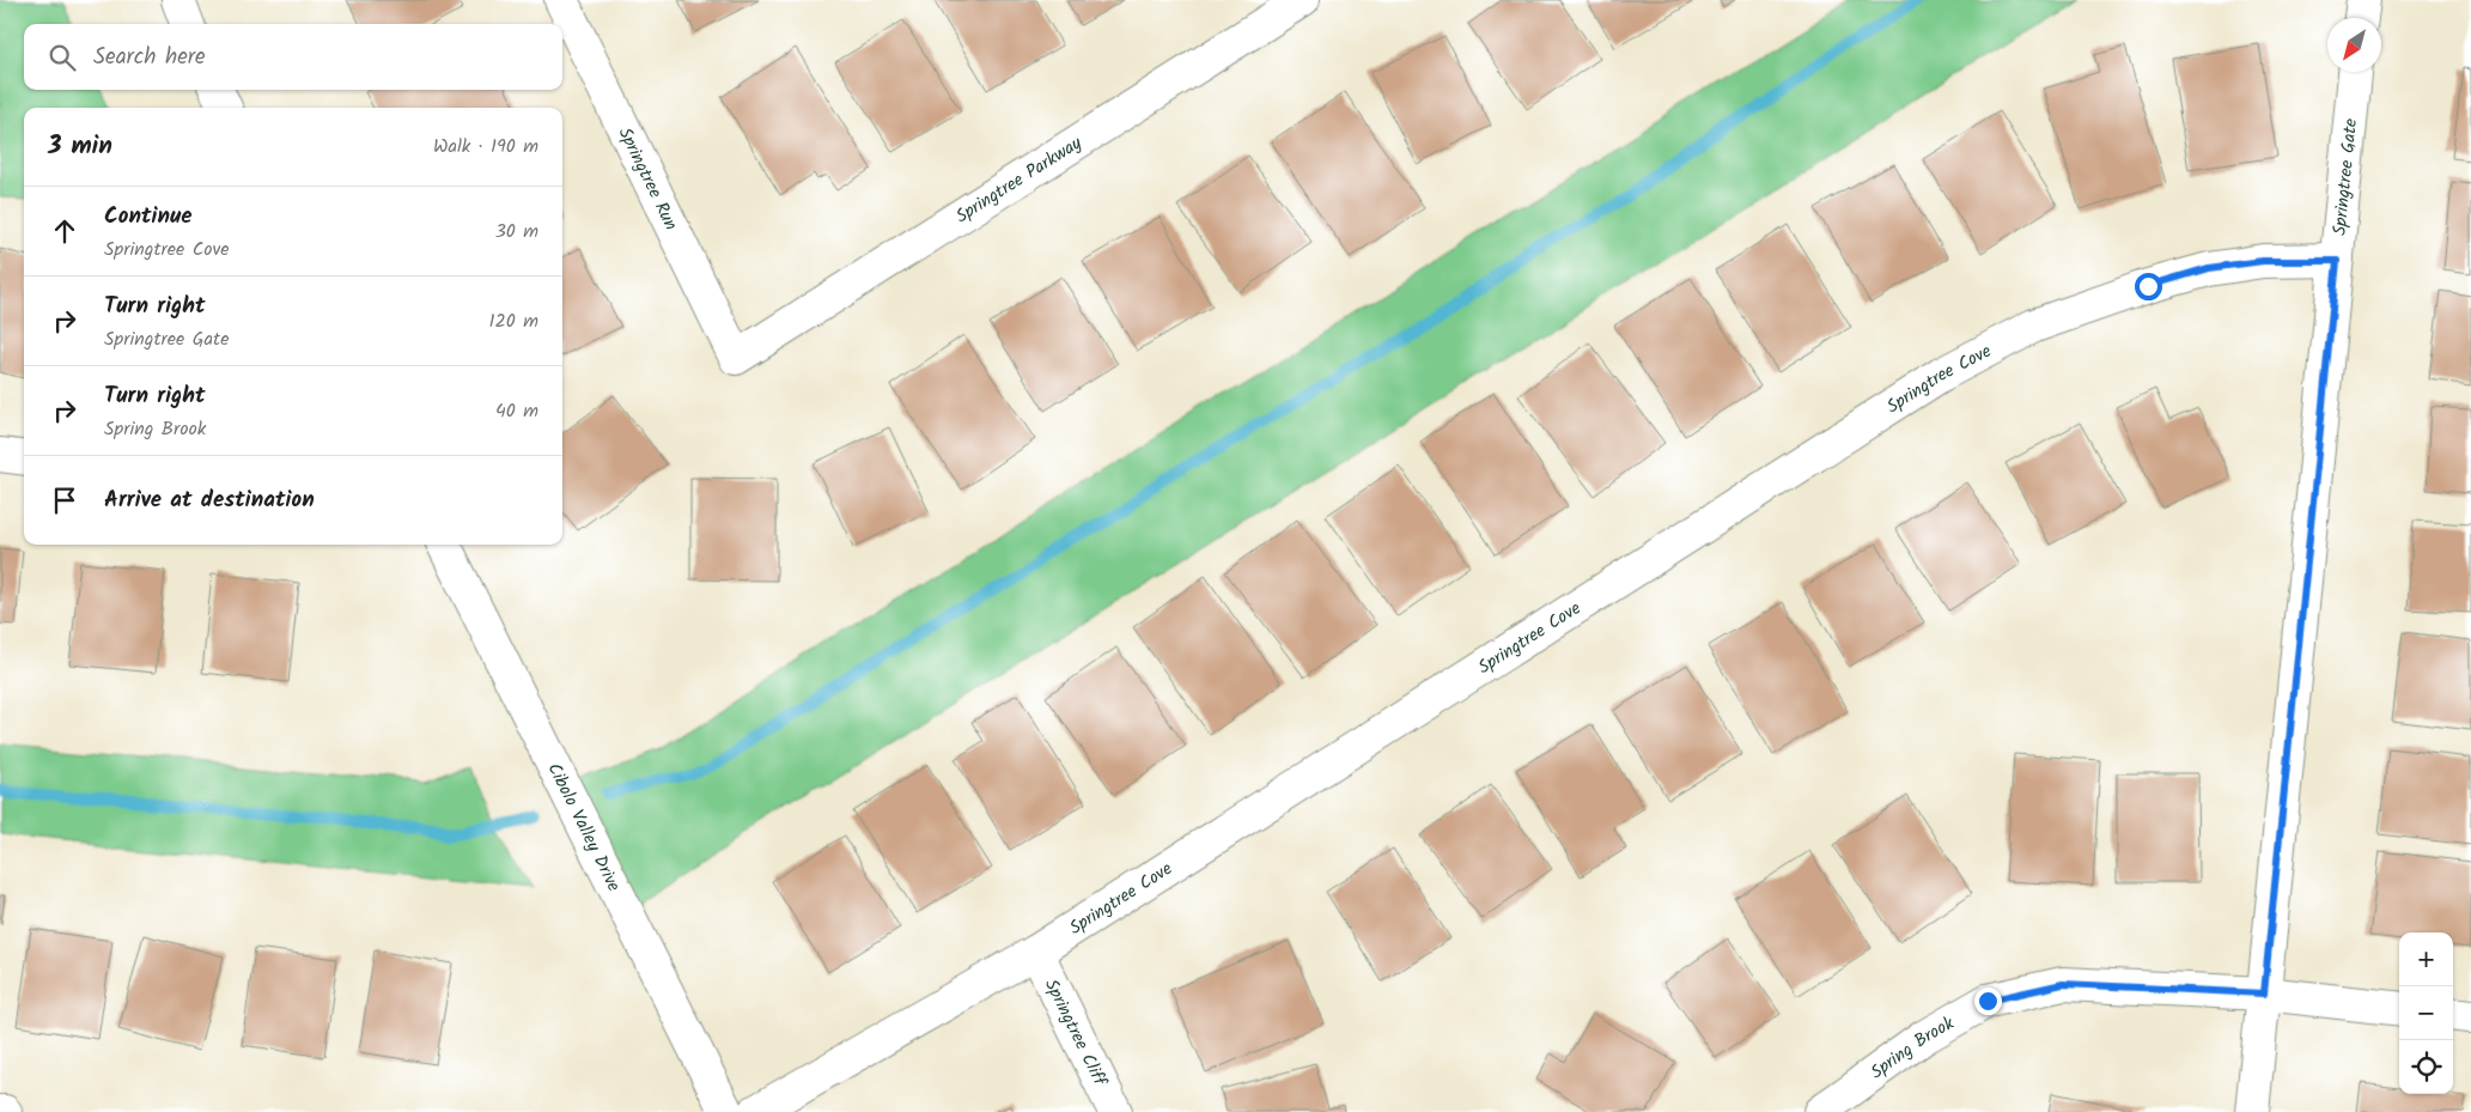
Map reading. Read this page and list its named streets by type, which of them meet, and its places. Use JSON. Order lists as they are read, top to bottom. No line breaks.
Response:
{"streets":{"street":["Springtree Gate","Springtree Parkway","Springtree Run","Springtree Cove","Cibolo Valley Drive","Springtree Cliff","Spring Brook"]},"crossings":[["Springtree Gate","Springtree Cove"],["Springtree Gate","Spring Brook"],["Springtree Parkway","Springtree Run"],["Springtree Cove","Springtree Cliff"]],"north":"bottom left","page":{"search":"Search here","heading":["3 min","Walk · 190 m"],"list":[["Continue","Springtree Cove","30 m"],["Turn right","Springtree Gate","120 m"],["Turn right","Spring Brook","40 m"],"Arrive at destination"],"map_buttons":["+","−"]}}
